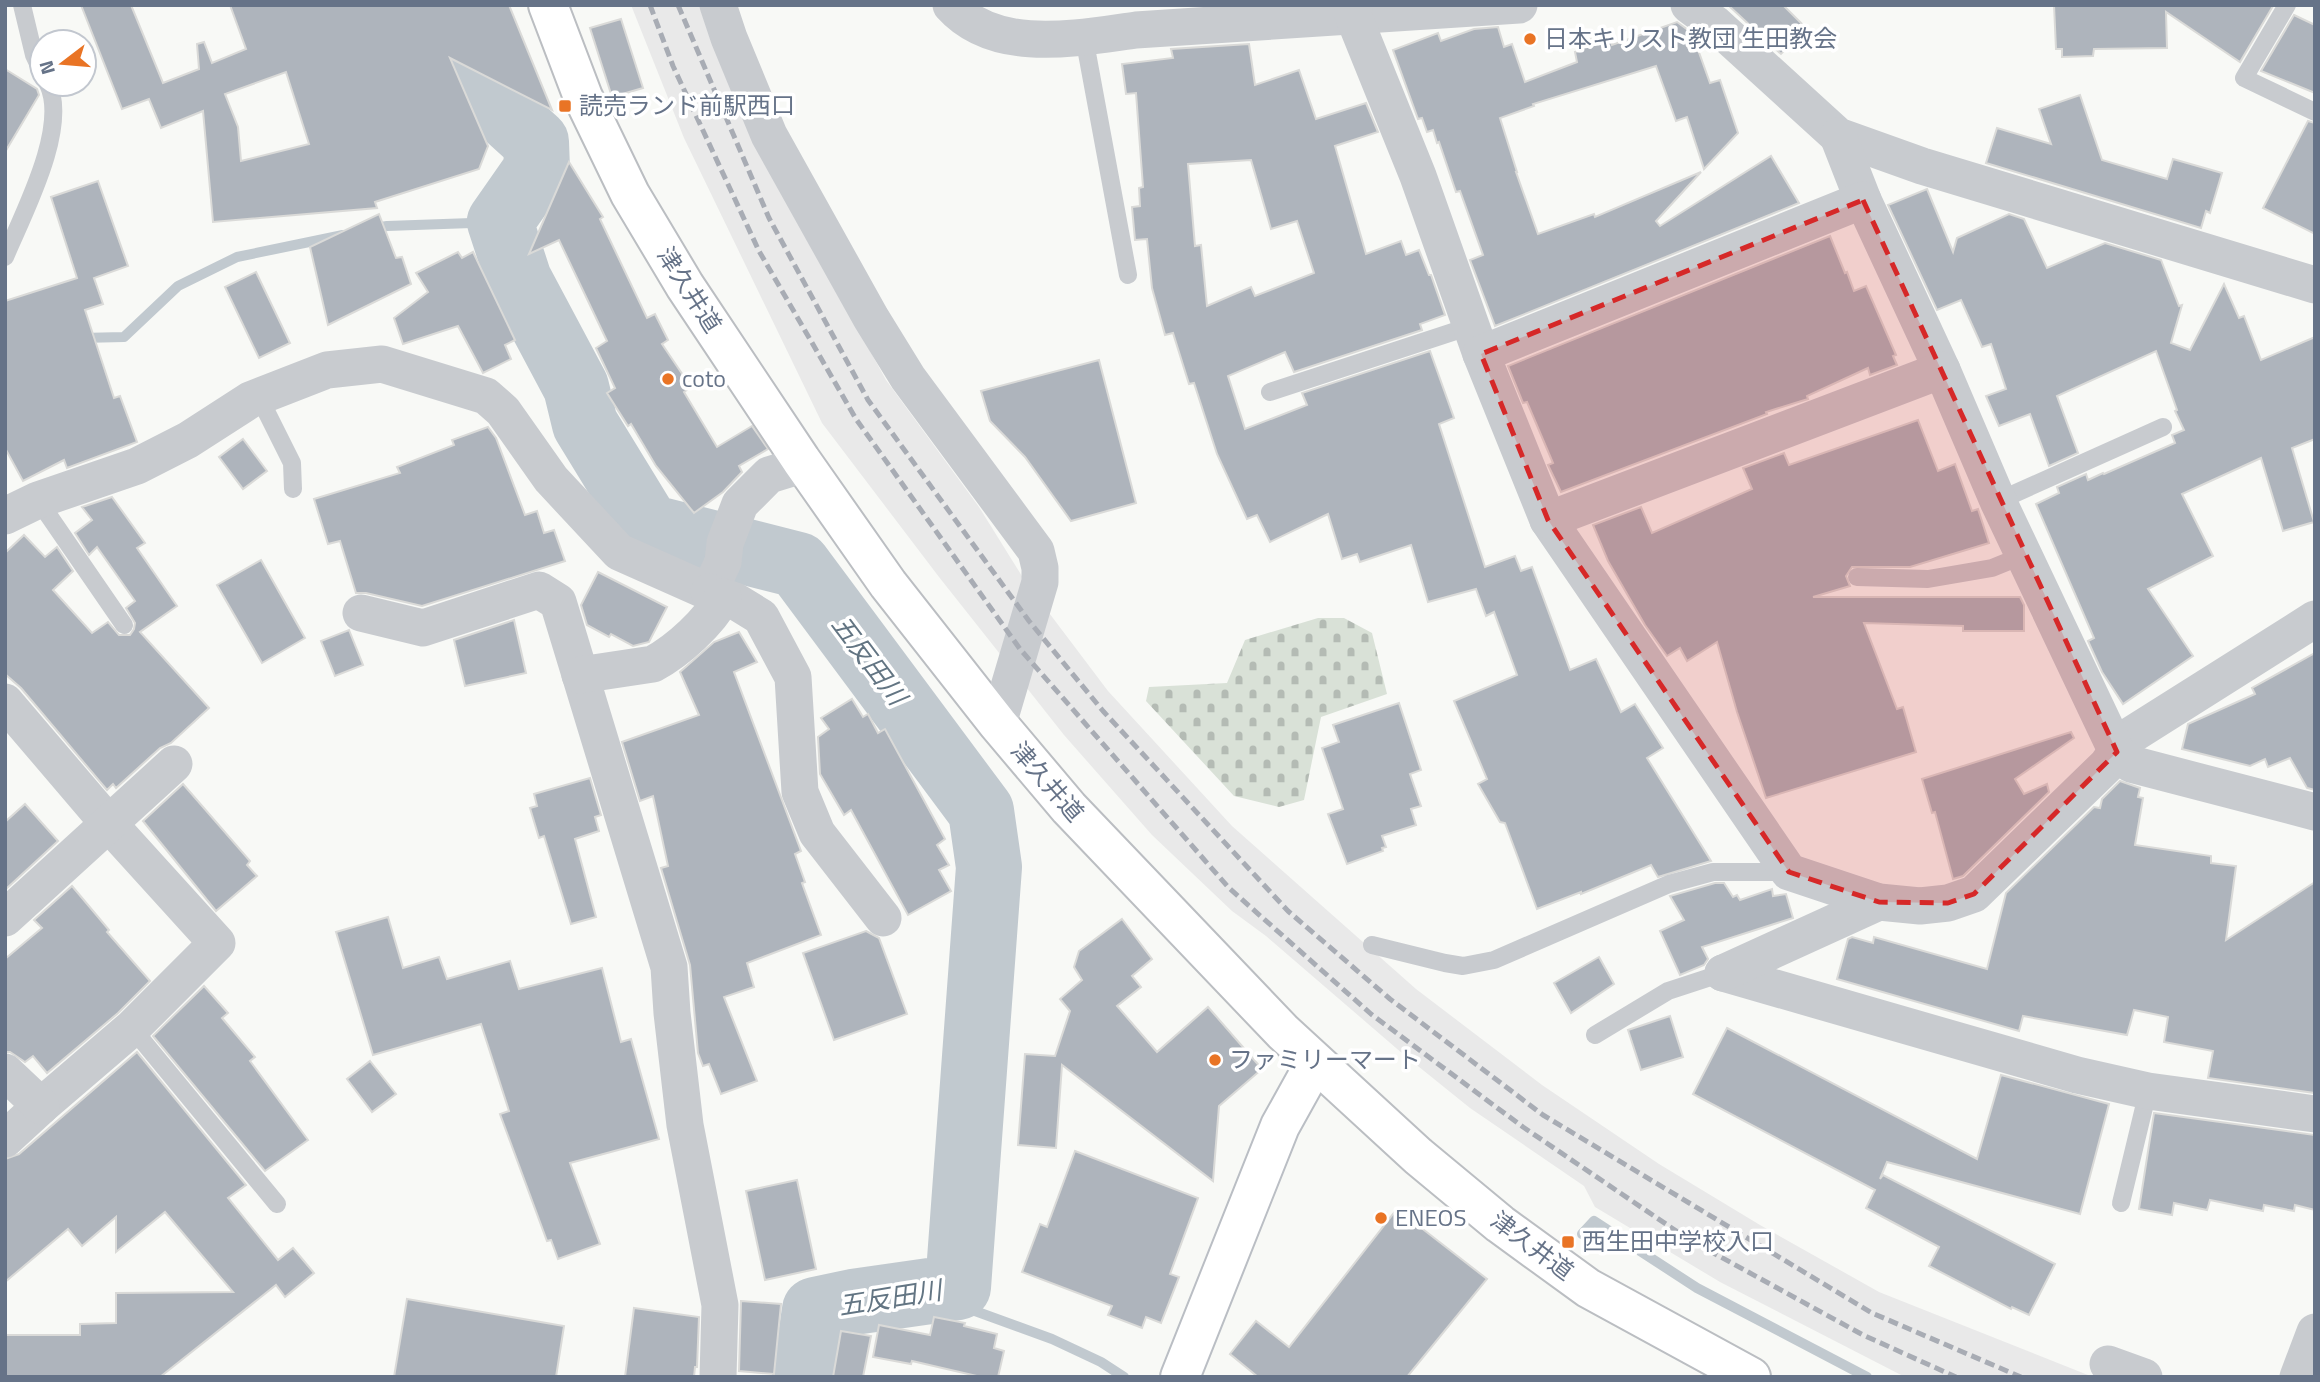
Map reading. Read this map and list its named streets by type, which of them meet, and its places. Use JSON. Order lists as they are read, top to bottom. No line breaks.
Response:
{"streets":{"main road":["津久井道"]},"water":["五反田川"],"places":{"other":["日本キリスト教団 生田教会","coto","ファミリーマート","ENEOS"],"transit":["読売ランド前駅西口","西生田中学校入口"]},"north":"left"}
